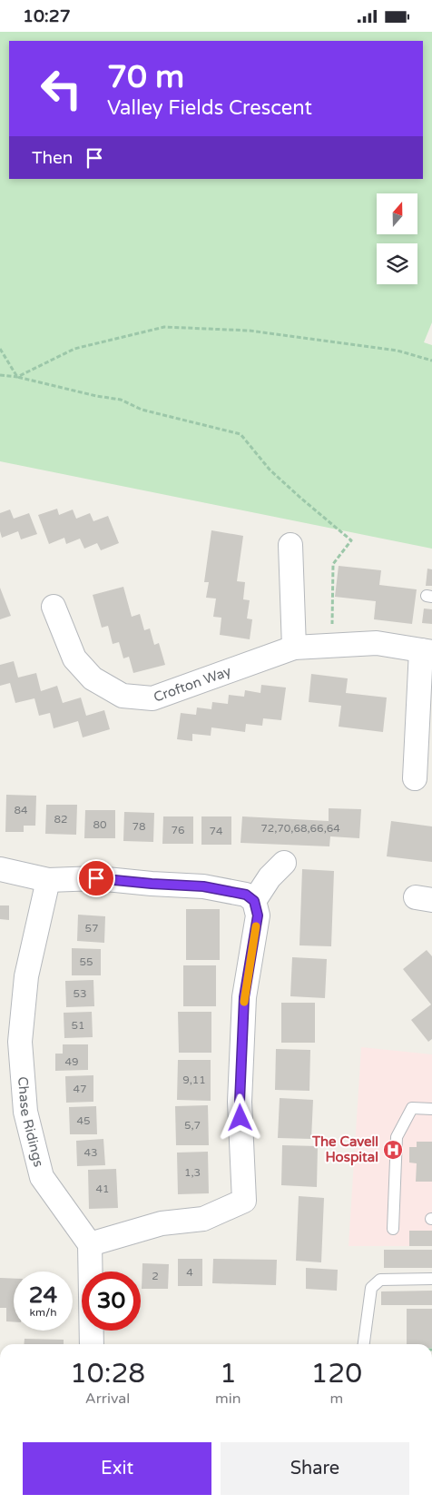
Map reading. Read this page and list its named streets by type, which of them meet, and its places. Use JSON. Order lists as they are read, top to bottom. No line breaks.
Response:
{"streets":{"street":["Crofton Way","Chase Ridings"]},"places":{"hospital":["The Cavell Hospital"]},"house_numbers":["84","82","80","78","72,70,68,66,64","76","74","57","55","53","51","49","9,11","47","45","5,7","43","1,3","41","4","2"],"north":"top","page":{"status":"10:27","turn":["70 m","Valley Fields Crescent"],"then":"Then","speed":"24 km/h","limit":"30","eta":["10:28","Arrival","1","min","120","m"],"buttons":["Exit","Share"]}}
